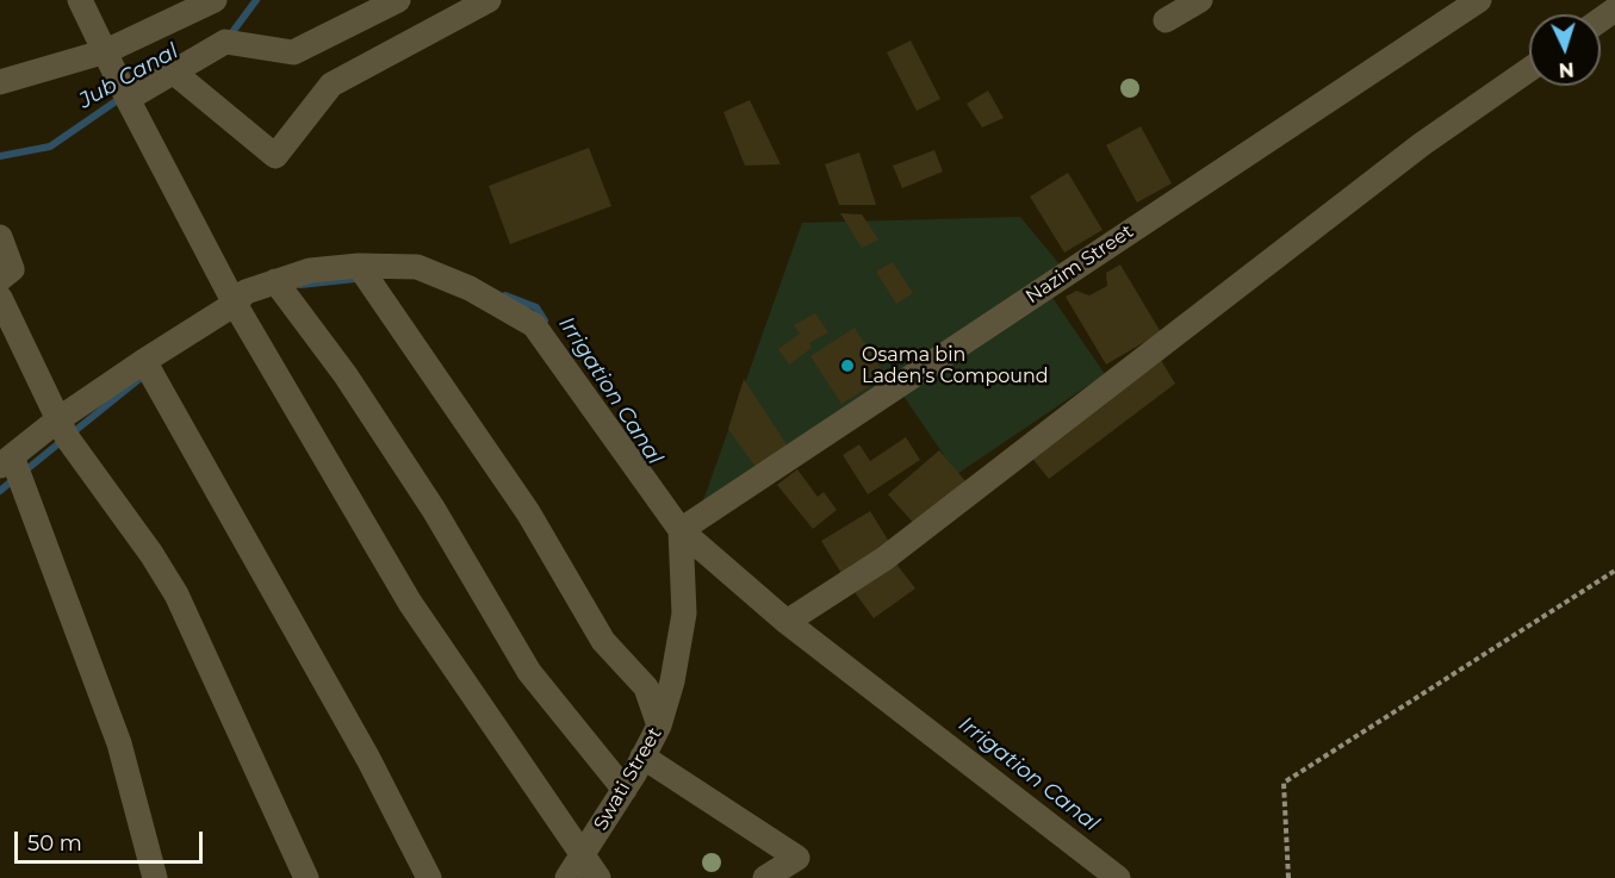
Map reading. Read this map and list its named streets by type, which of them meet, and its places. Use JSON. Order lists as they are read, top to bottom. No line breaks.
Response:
{"streets":{"street":["Nazim Street","Swati Street"]},"crossings":[["Nazim Street","Swati Street"]],"water":["Jub Canal","Irrigation Canal"],"places":["Osama bin Laden's Compound"],"scale_bar":"50 m","north":"bottom"}
